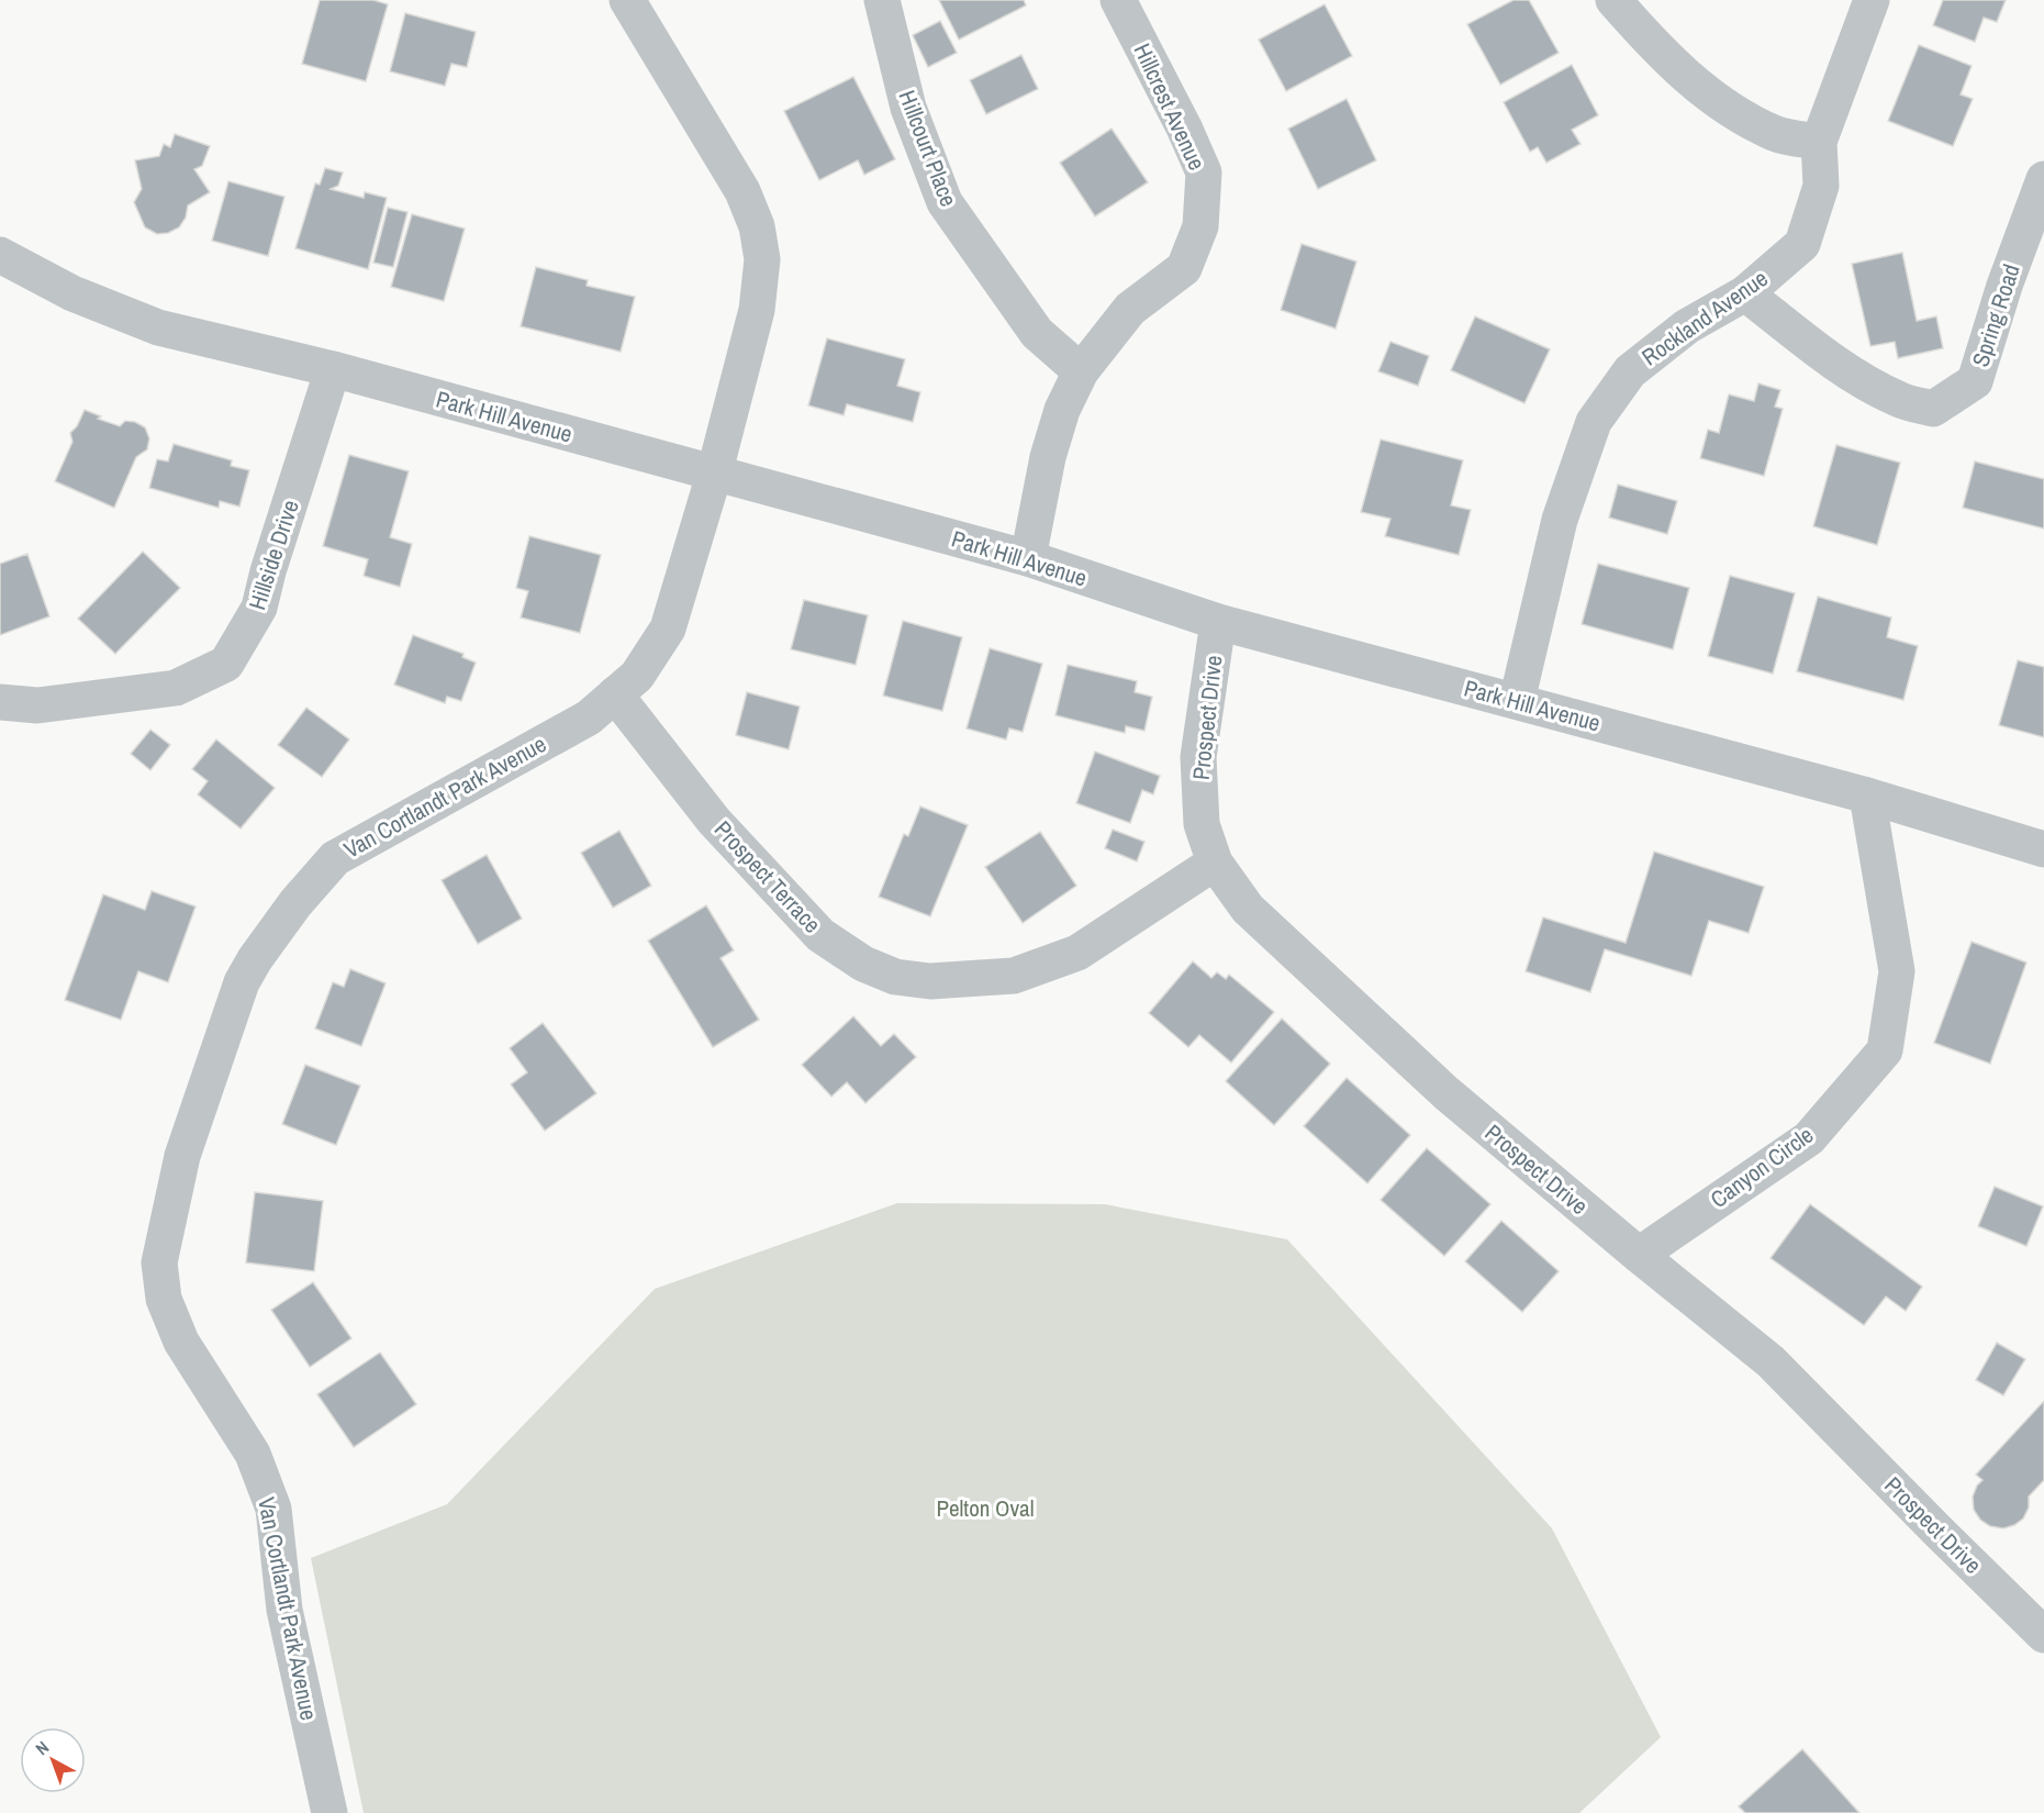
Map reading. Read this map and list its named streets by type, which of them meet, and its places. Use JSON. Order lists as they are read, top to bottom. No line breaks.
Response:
{"streets":{"street":["Hillcrest Avenue","Hillcourt Place","Spring Road","Rockland Avenue","Park Hill Avenue","Hillside Drive","Prospect Drive","Van Cortlandt Park Avenue","Prospect Terrace","Canyon Circle"]},"crossings":[["Hillcrest Avenue","Hillcourt Place"],["Hillcrest Avenue","Park Hill Avenue"],["Spring Road","Rockland Avenue"],["Rockland Avenue","Park Hill Avenue"],["Park Hill Avenue","Hillside Drive"],["Park Hill Avenue","Prospect Drive"],["Park Hill Avenue","Van Cortlandt Park Avenue"],["Park Hill Avenue","Canyon Circle"],["Prospect Drive","Prospect Terrace"],["Prospect Drive","Canyon Circle"],["Van Cortlandt Park Avenue","Prospect Terrace"]],"parks":["Pelton Oval"],"north":"top left"}
